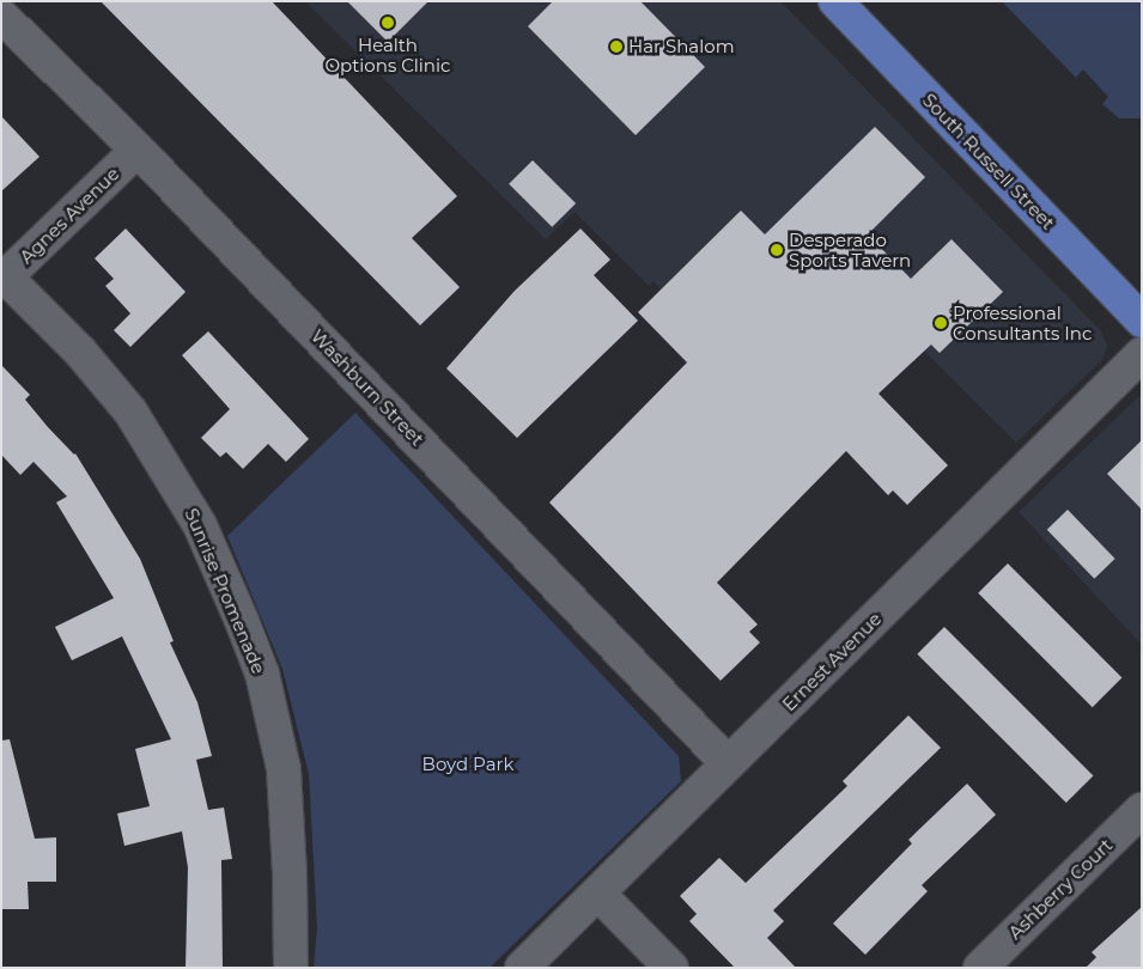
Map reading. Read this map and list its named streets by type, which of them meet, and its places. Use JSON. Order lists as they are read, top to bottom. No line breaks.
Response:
{"streets":{"main road":["South Russell Street"],"street":["Agnes Avenue","Washburn Street","Sunrise Promenade","Ernest Avenue","Ashberry Court"]},"crossings":[["Agnes Avenue","Washburn Street"],["Agnes Avenue","Sunrise Promenade"],["Washburn Street","Ernest Avenue"]],"parks":["Boyd Park"],"places":["Health Options Clinic","Har Shalom","Desperado Sports Tavern","Professional Consultants Inc"]}
